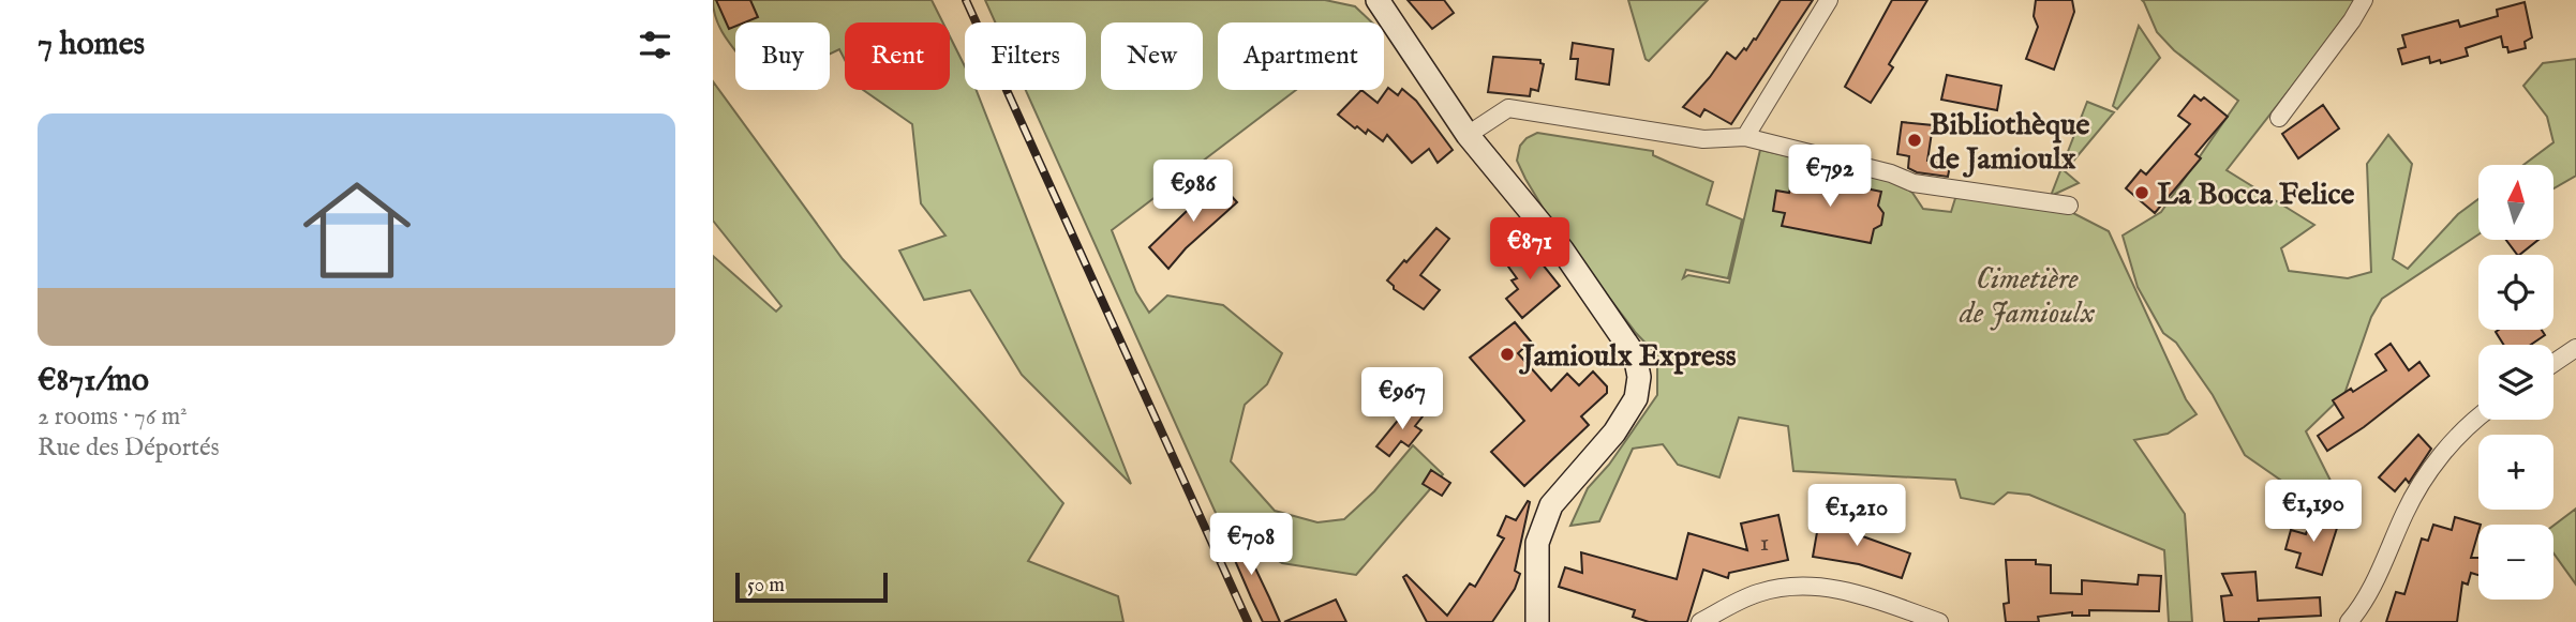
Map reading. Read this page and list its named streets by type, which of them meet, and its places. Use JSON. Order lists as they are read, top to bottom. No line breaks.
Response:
{"parks":["Cimetière de Jamioulx"],"places":["Bibliothèque de Jamioulx","La Bocca Felice","Jamioulx Express"],"house_numbers":["1"],"scale_bar":"50 m","north":"top","page":{"heading":"7 homes","chip":["Buy","Rent","Filters","New","Apartment"],"list":[{"name":"€871/mo","note":"2 rooms · 76 m² · Rue des Déportés"}],"price":["€792","€986","€871","€967","€1,190","€1,210","€708"],"map_buttons":["+","−"],"scale":"50 m"}}
